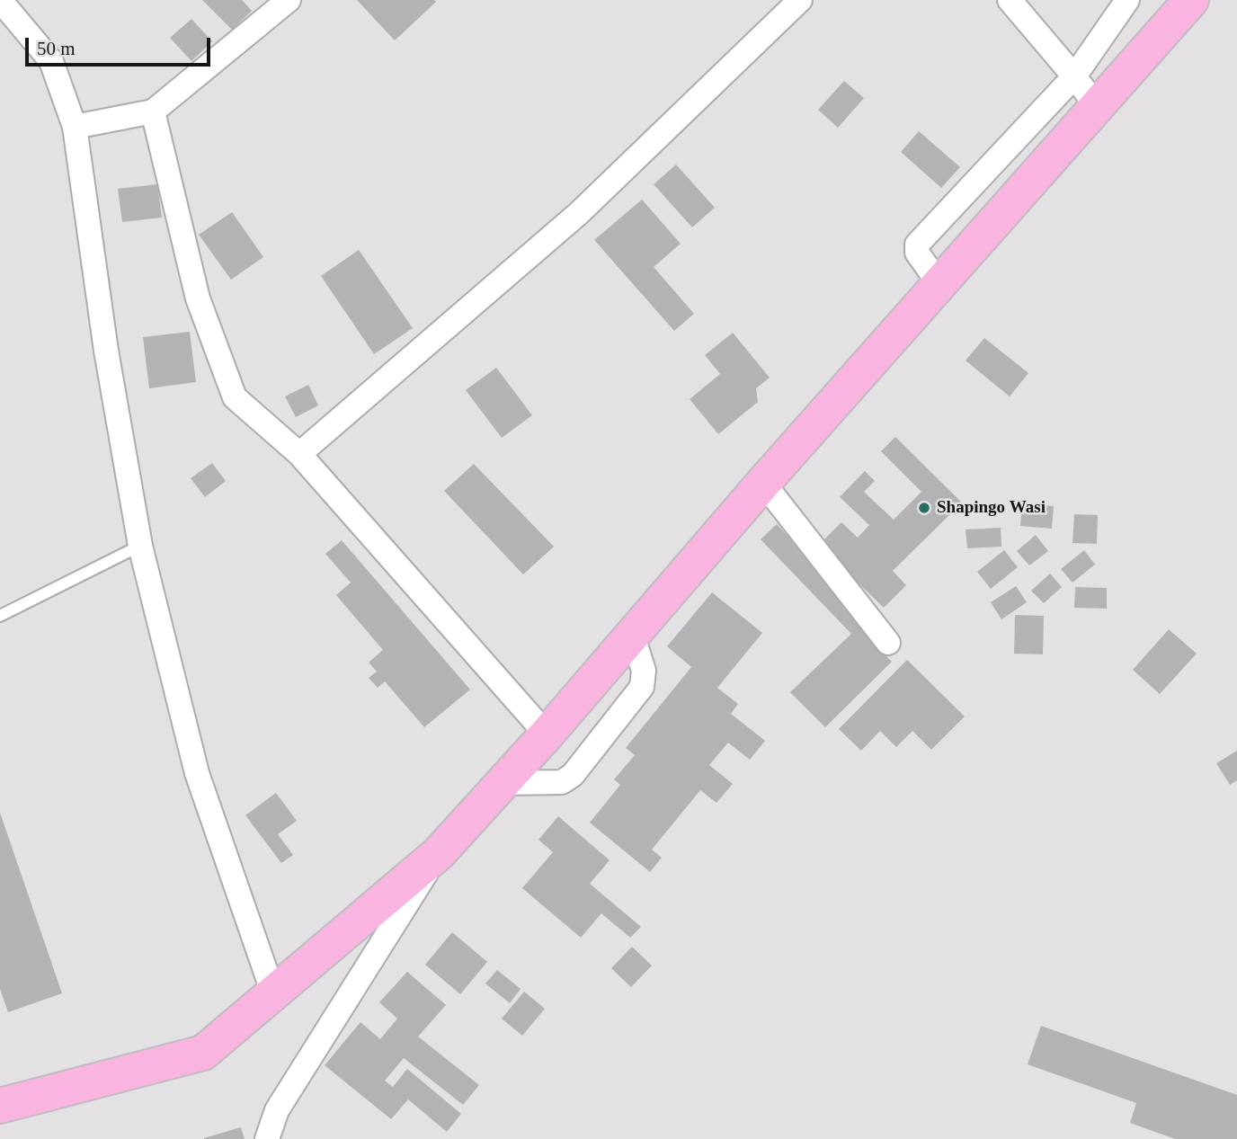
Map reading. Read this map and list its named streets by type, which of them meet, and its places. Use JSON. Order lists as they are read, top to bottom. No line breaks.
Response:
{"places":["Shapingo Wasi"],"scale_bar":"50 m"}
